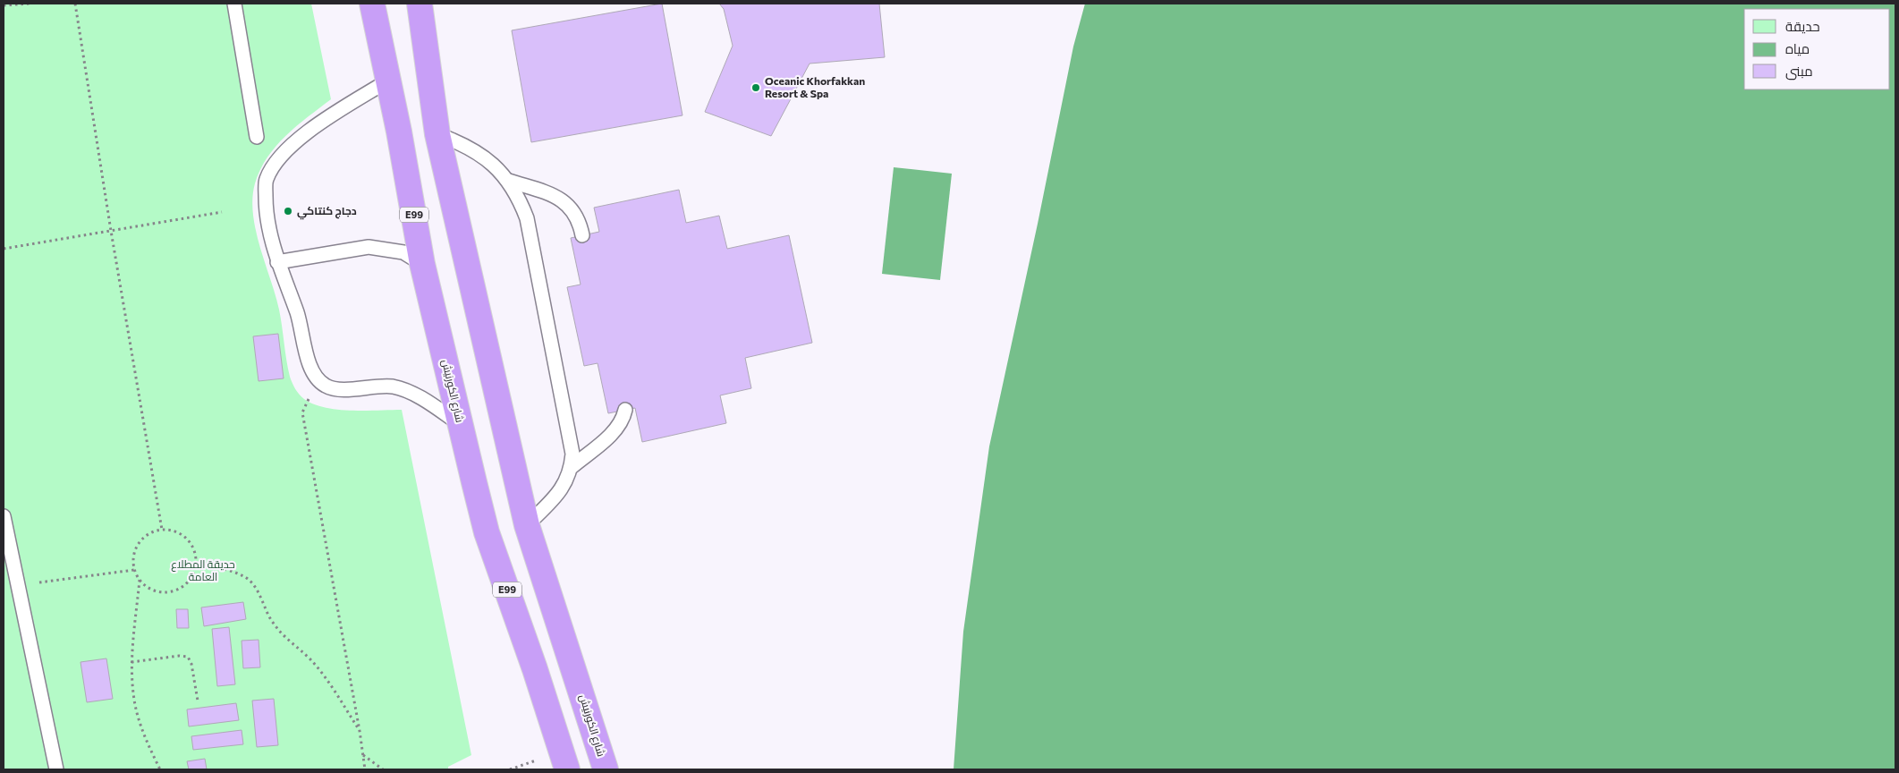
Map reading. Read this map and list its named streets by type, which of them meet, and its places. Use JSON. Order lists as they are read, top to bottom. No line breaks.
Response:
{"streets":{"highway":["E99","شارع الكورنيش"]},"parks":["حديقة المطلاع العامة"],"places":["Oceanic Khorfakkan Resort & Spa","دجاج كنتاكي"],"legend":["حديقة","مياه","مبنى"]}
